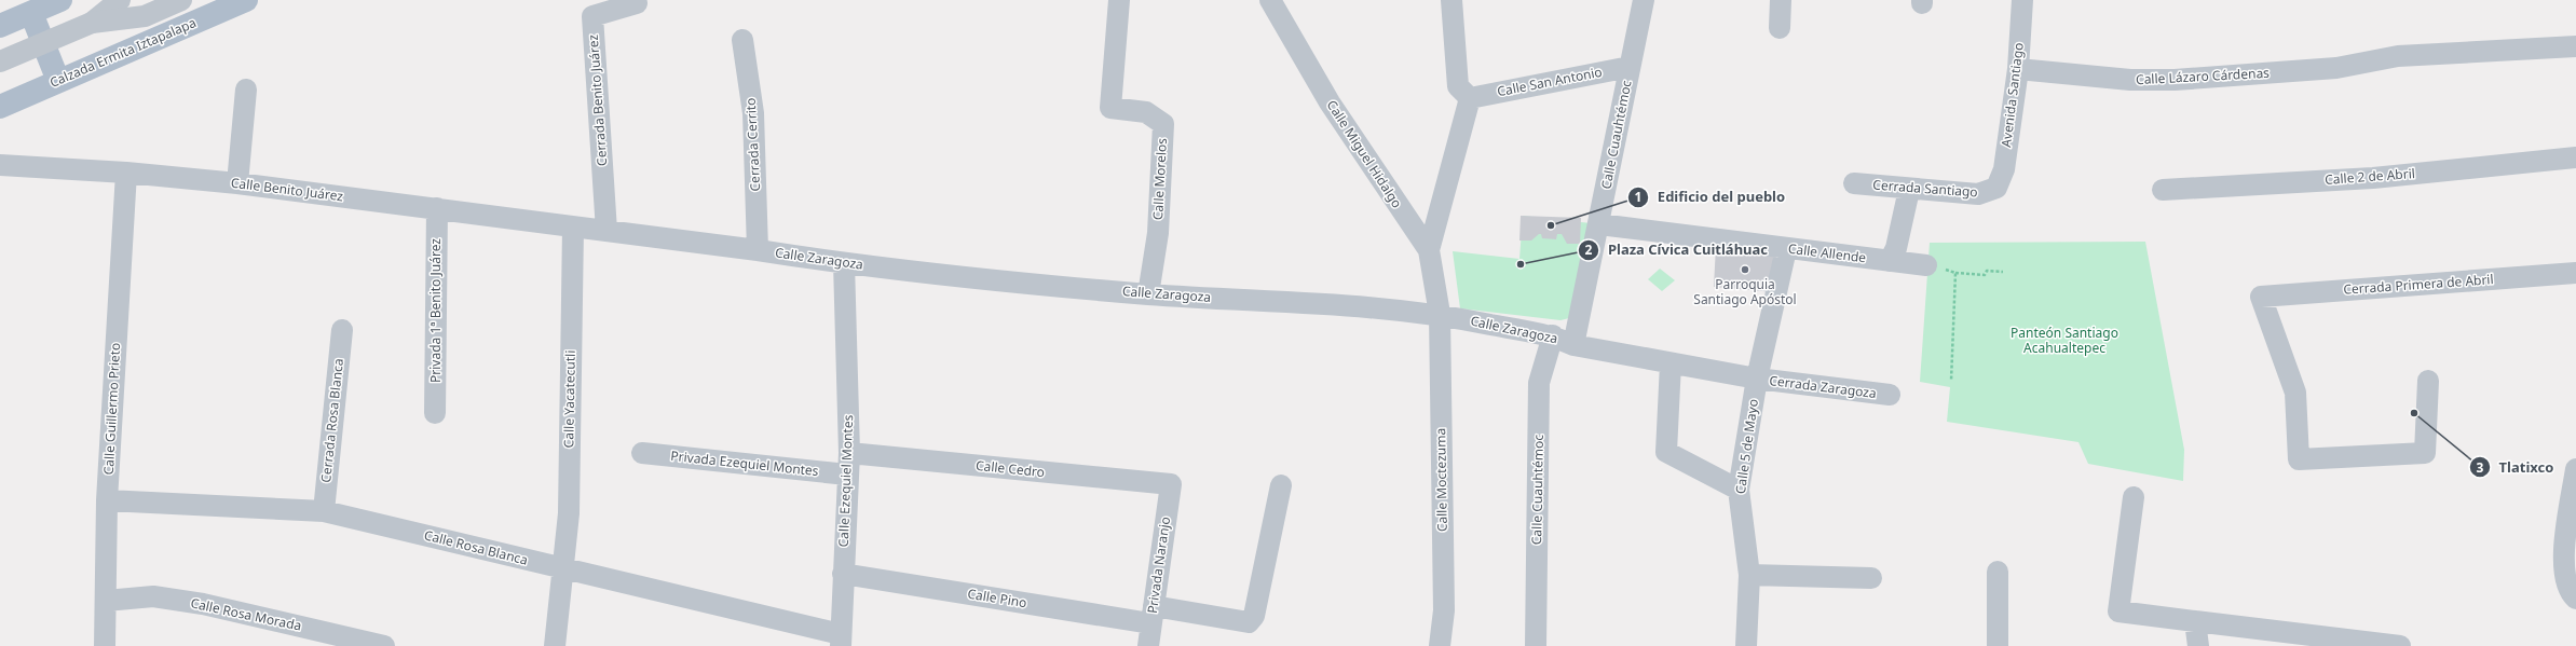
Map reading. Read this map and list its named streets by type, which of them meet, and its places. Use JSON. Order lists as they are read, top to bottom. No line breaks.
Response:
{"streets":{"main road":["Calzada Ermita Iztapalapa"],"street":["Calle Lázaro Cárdenas","Calle San Antonio","Avenida Santiago","Cerrada Benito Juárez","Calle Cuauhtémoc","Cerrada Cerrito","Calle Miguel Hidalgo","Calle 2 de Abril","Calle Morelos","Cerrada Santiago","Calle Benito Juárez","Calle Allende","Calle Zaragoza","Cerrada Primera de Abril","Privada 1ª Benito Juárez","Cerrada Zaragoza","Calle Yacatecutli","Calle Guillermo Prieto","Cerrada Rosa Blanca","Calle 5 de Mayo","Privada Ezequiel Montes","Calle Cedro","Calle Moctezuma","Calle Ezequiel Montes","Calle Rosa Blanca","Privada Naranjo","Calle Pino","Calle Rosa Morada"]},"crossings":[["Calle Lázaro Cárdenas","Avenida Santiago"],["Calle San Antonio","Calle Cuauhtémoc"],["Avenida Santiago","Cerrada Santiago"],["Cerrada Benito Juárez","Calle Zaragoza"],["Calle Cuauhtémoc","Calle Allende"],["Calle Cuauhtémoc","Calle Zaragoza"],["Cerrada Cerrito","Calle Zaragoza"],["Calle Miguel Hidalgo","Calle Zaragoza"],["Calle Miguel Hidalgo","Calle Moctezuma"],["Calle Morelos","Calle Zaragoza"],["Calle Benito Juárez","Calle Zaragoza"],["Calle Benito Juárez","Privada 1ª Benito Juárez"],["Calle Benito Juárez","Calle Yacatecutli"],["Calle Benito Juárez","Calle Guillermo Prieto"],["Calle Allende","Calle 5 de Mayo"],["Calle Zaragoza","Cerrada Zaragoza"],["Calle Zaragoza","Calle Yacatecutli"],["Calle Zaragoza","Calle 5 de Mayo"],["Calle Zaragoza","Calle Moctezuma"],["Calle Zaragoza","Calle Ezequiel Montes"],["Cerrada Zaragoza","Calle 5 de Mayo"],["Calle Yacatecutli","Calle Rosa Blanca"],["Calle Guillermo Prieto","Calle Rosa Blanca"],["Calle Guillermo Prieto","Calle Rosa Morada"],["Cerrada Rosa Blanca","Calle Rosa Blanca"],["Privada Ezequiel Montes","Calle Cedro"],["Privada Ezequiel Montes","Calle Ezequiel Montes"],["Calle Cedro","Calle Ezequiel Montes"],["Calle Cedro","Privada Naranjo"],["Calle Ezequiel Montes","Calle Rosa Blanca"],["Calle Ezequiel Montes","Calle Pino"],["Privada Naranjo","Calle Pino"]],"parks":["Panteón Santiago Acahualtepec"],"places":["Edificio del pueblo","Plaza Cívica Cuitláhuac","Parroquia Santiago Apóstol","Tlatixco"]}
